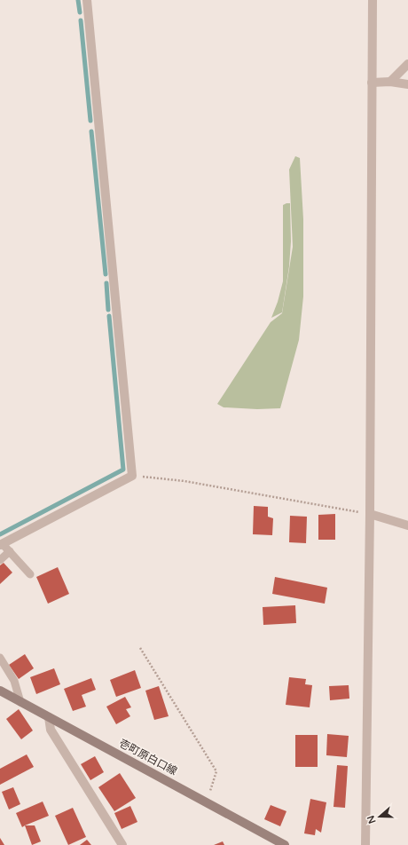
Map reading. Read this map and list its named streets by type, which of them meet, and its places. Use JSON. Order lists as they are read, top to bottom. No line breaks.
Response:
{"streets":{"main road":["壱町原白口線"]},"north":"left"}
